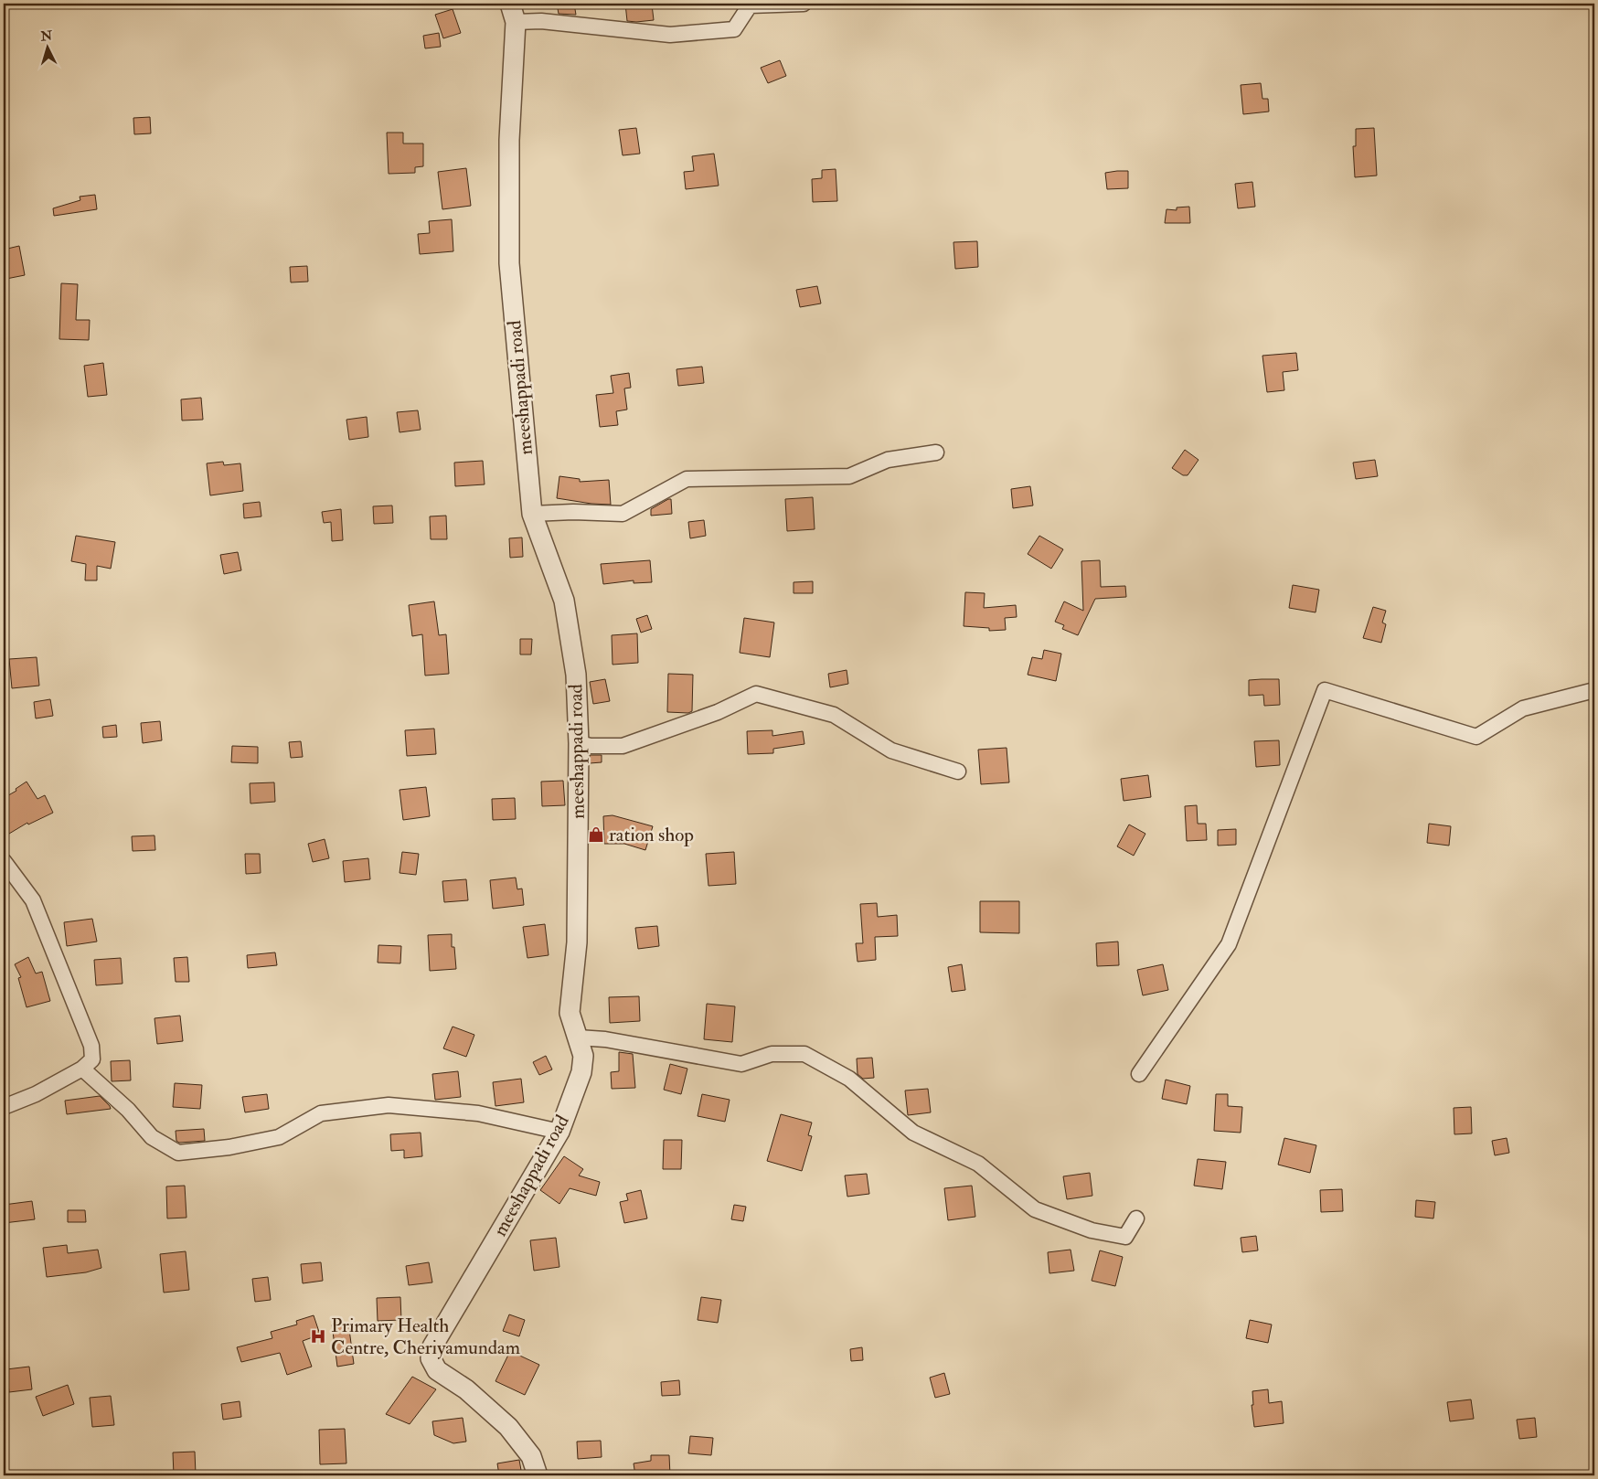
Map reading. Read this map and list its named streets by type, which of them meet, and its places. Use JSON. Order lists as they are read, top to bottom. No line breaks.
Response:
{"streets":{"street":["meeshappadi road"]},"places":{"shop":["ration shop"],"hospital":["Primary Health Centre, Cheriyamundam"]},"north":"top"}
